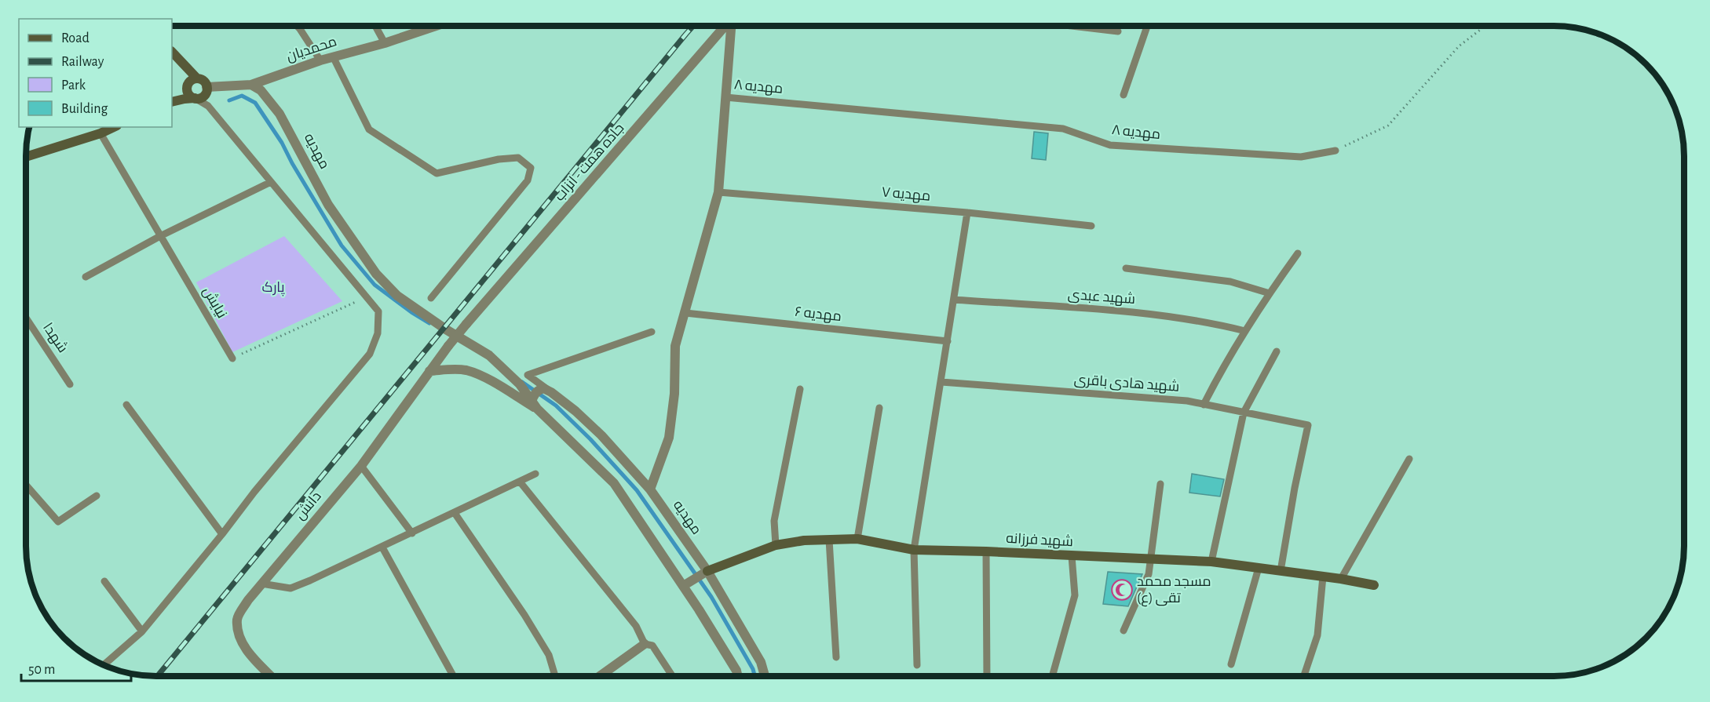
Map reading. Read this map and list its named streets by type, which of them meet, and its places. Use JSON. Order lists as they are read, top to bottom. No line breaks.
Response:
{"streets":{"street":["محمدیان","مهدیه","جاده همت - انزاب","دانش","شهید فرزانه"],"lane":["مهدیه ۸","مهدیه ۷","شهید عبدی","نیایش","مهدیه ۶","شهدا","شهید هادی باقری"]},"crossings":[["محمدیان","مهدیه"],["مهدیه","شهید فرزانه"],["جاده همت - انزاب","دانش"],["شهید هادی باقری","شهید فرزانه"]],"parks":["پارک"],"places":{"mosque":["مسجد محمد تقی (ع)"]},"legend":["Road","Railway","Park","Building"],"scale_bar":"50 m"}
